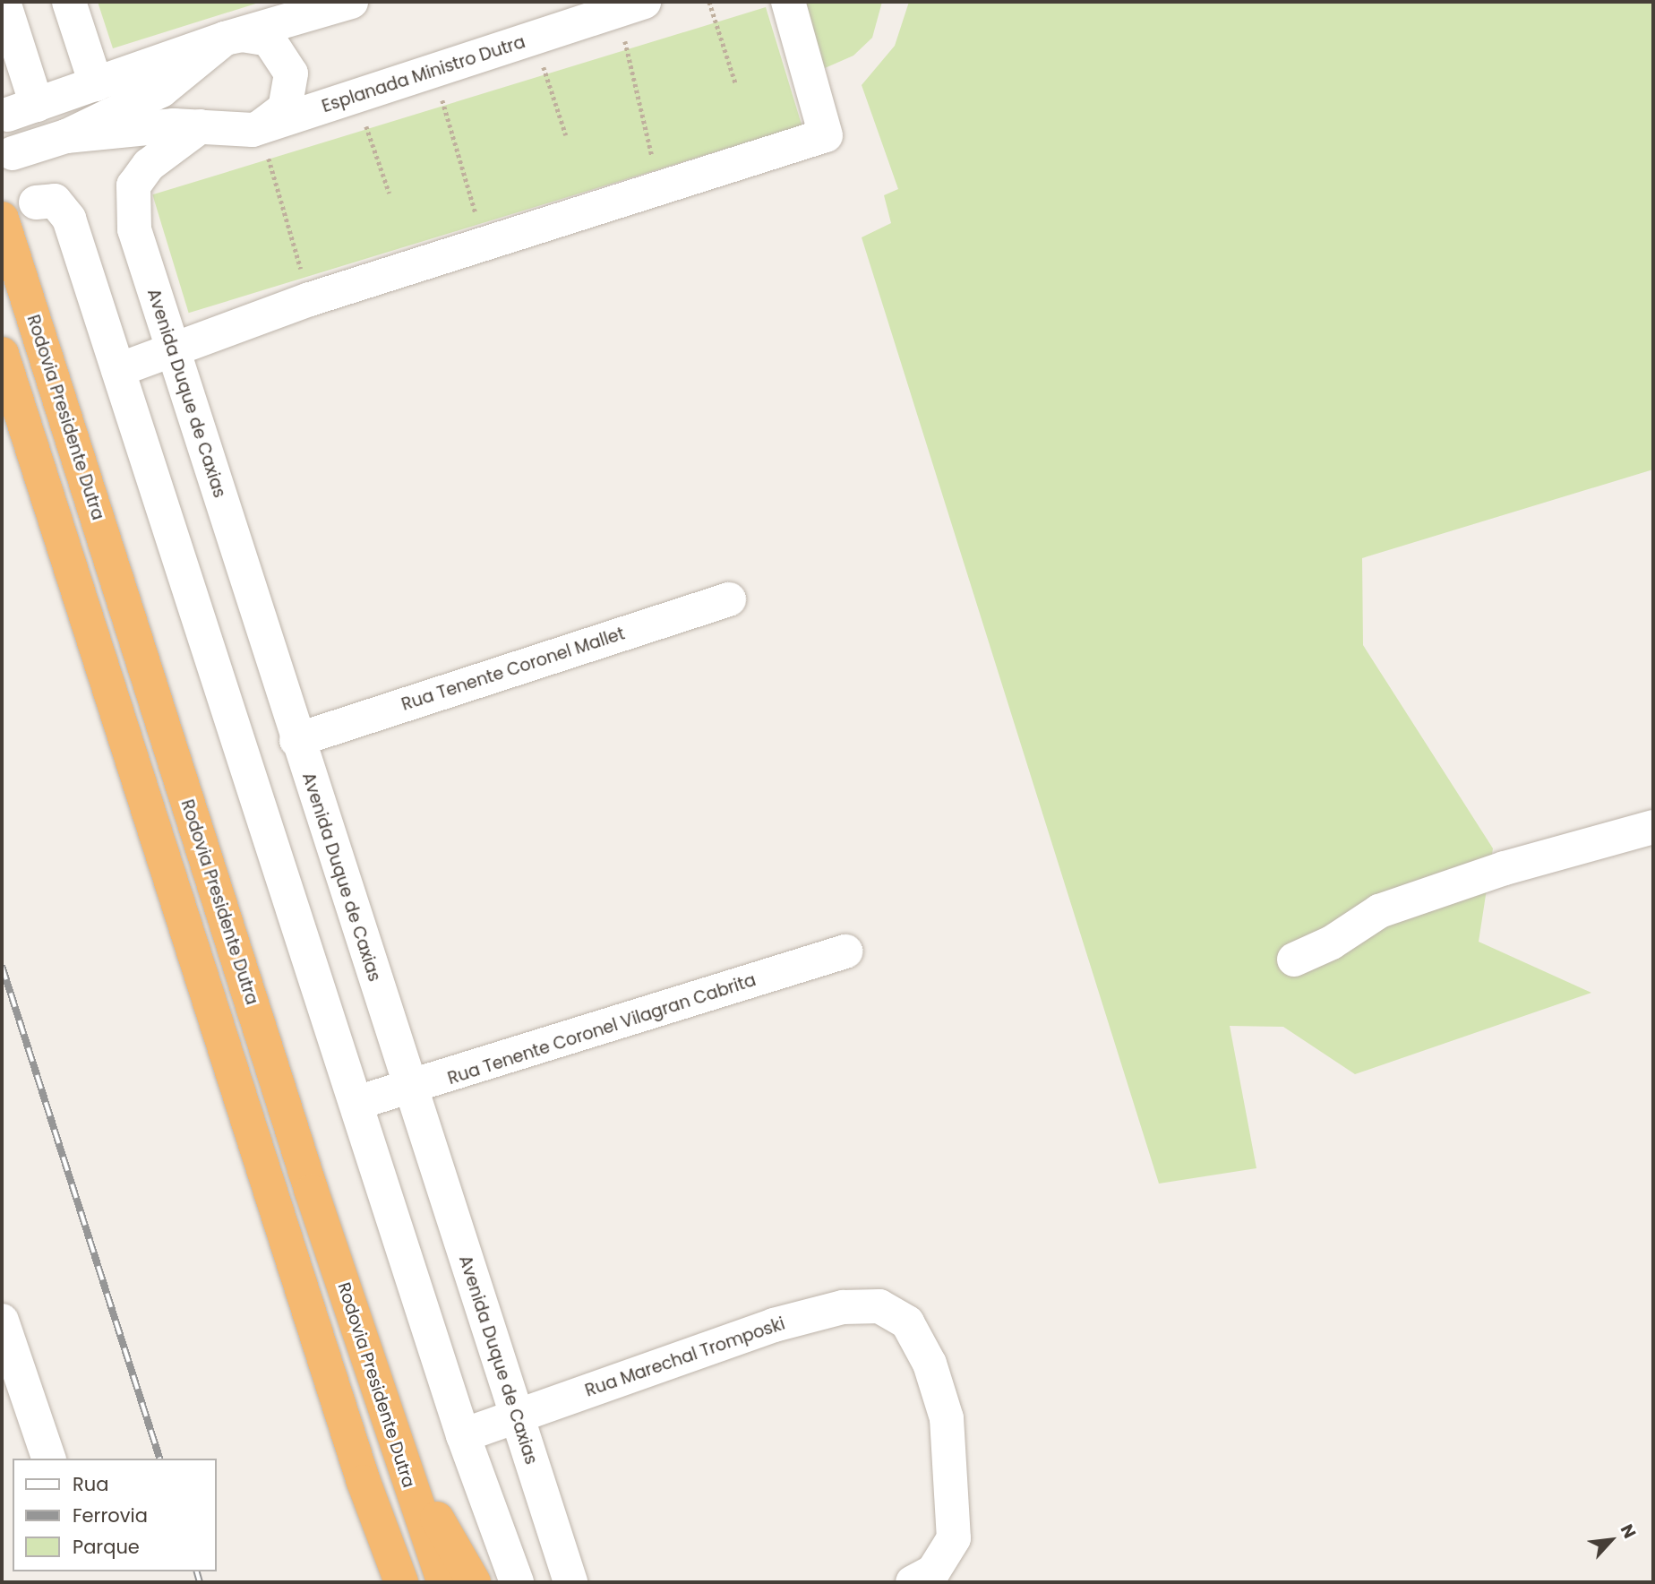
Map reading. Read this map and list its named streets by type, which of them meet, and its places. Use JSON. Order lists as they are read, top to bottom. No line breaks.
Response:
{"streets":{"highway":["Rodovia Presidente Dutra"],"street":["Esplanada Ministro Dutra","Avenida Duque de Caxias","Rua Tenente Coronel Mallet","Rua Tenente Coronel Vilagran Cabrita","Rua Marechal Tromposki"]},"crossings":[["Esplanada Ministro Dutra","Avenida Duque de Caxias"],["Avenida Duque de Caxias","Rua Tenente Coronel Mallet"],["Avenida Duque de Caxias","Rua Tenente Coronel Vilagran Cabrita"],["Avenida Duque de Caxias","Rua Marechal Tromposki"]],"legend":["Rua","Ferrovia","Parque"],"north":"top right"}
